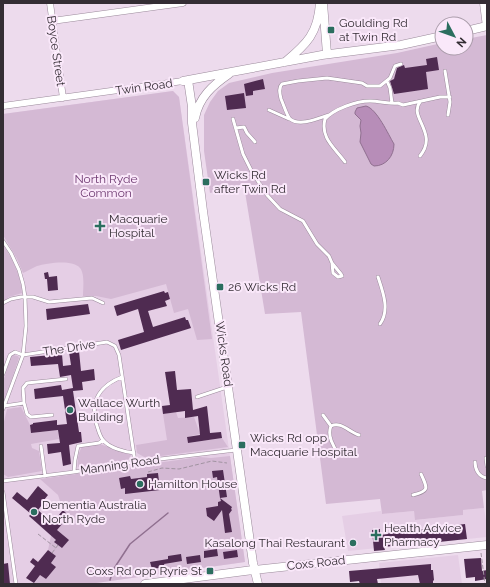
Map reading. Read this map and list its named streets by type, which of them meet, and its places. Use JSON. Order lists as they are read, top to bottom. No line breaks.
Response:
{"streets":{"main road":["Twin Road","Wicks Road","Coxs Road"],"street":["Boyce Street"],"lane":["The Drive","Manning Road"]},"crossings":[["Boyce Street","Twin Road"],["Twin Road","Wicks Road"],["The Drive","Manning Road"],["Wicks Road","Manning Road"],["Wicks Road","Coxs Road"]],"parks":["North Ryde Common"],"places":{"transit":["Goulding Rd at Twin Rd","Wicks Rd after Twin Rd","26 Wicks Rd","Wicks Rd opp Macquarie Hospital","Coxs Rd opp Ryrie St"],"health":["Macquarie Hospital","Health Advice Pharmacy"],"other":["Wallace Wurth Building","Hamilton House","Dementia Australia North Ryde","Kasalong Thai Restaurant"]},"north":"bottom right"}
